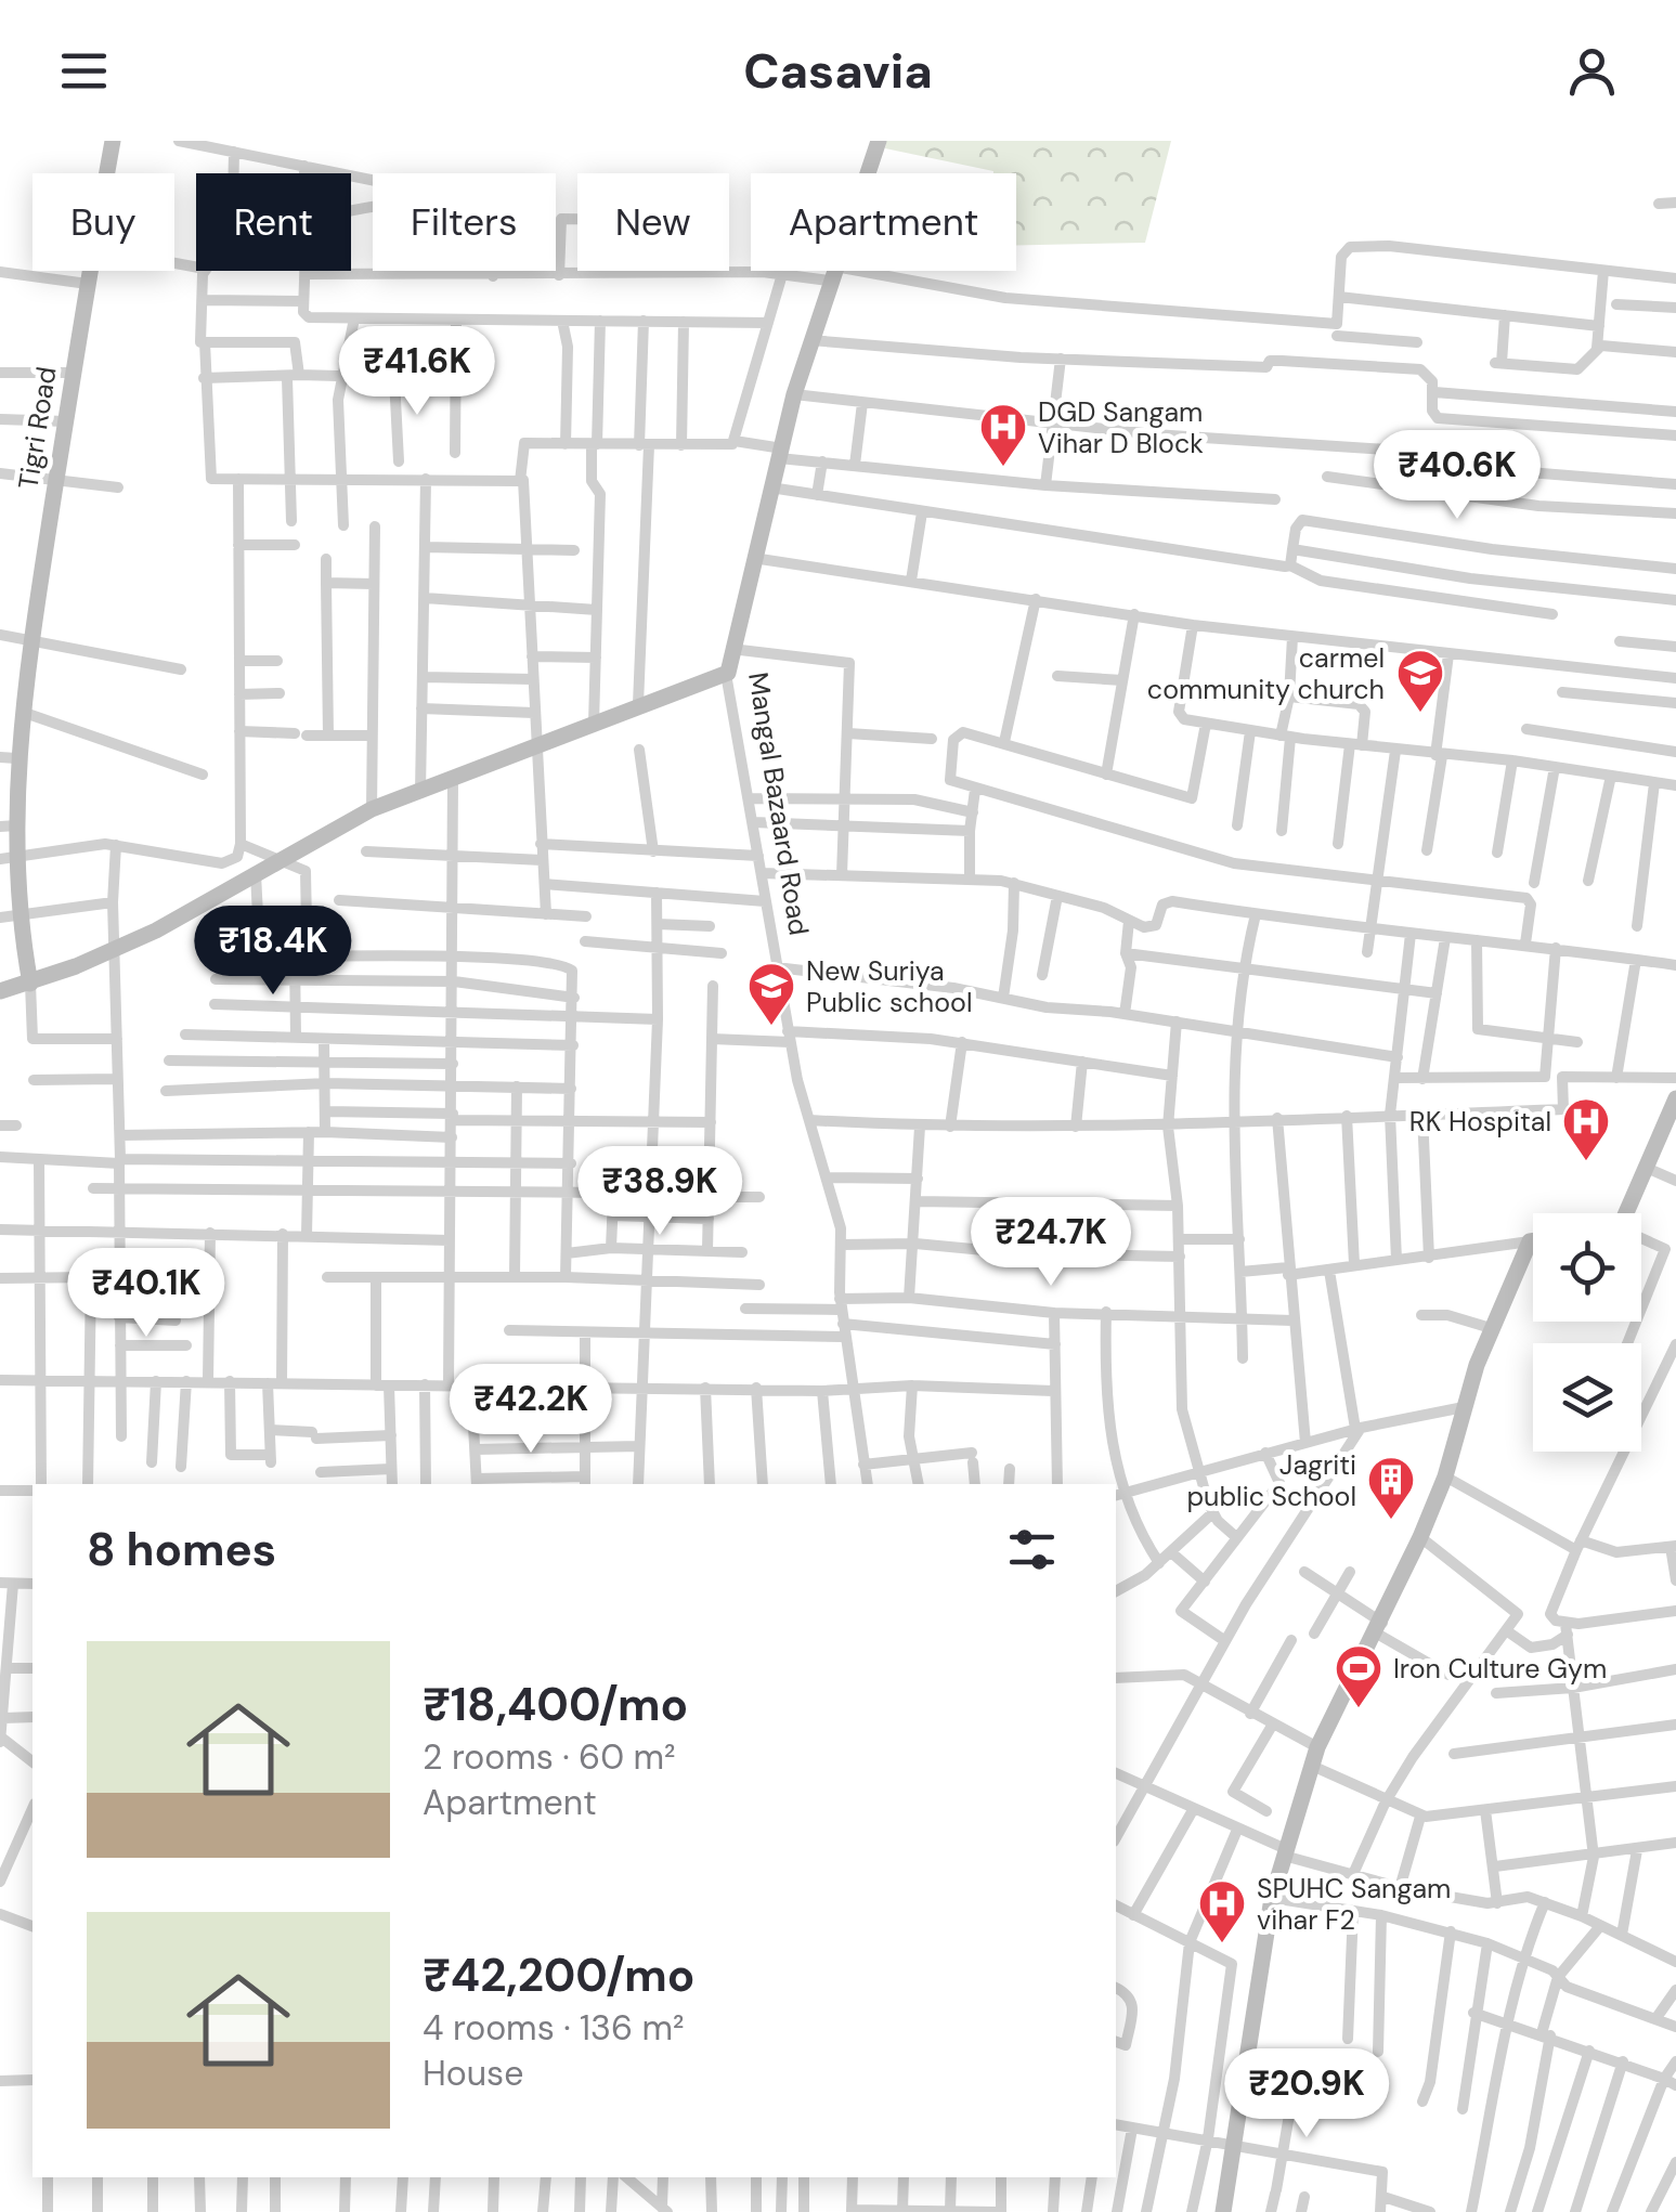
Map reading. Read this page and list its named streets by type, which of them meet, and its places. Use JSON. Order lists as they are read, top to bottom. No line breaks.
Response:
{"streets":{"street":["Tigri Road","Mangal Bazaard Road"]},"places":{"hospital":["DGD Sangam Vihar D Block","RK Hospital","SPUHC Sangam vihar F2"],"school or university":["carmel community church","New Suriya Public school"],"building":["Jagriti public School"],"sports":["Iron Culture Gym"]},"page":{"header":"Casavia","chip":["Buy","Rent","Filters","New","Apartment"],"price":["₹41.6K","₹40.6K","₹18.4K","₹38.9K","₹24.7K","₹40.1K","₹42.2K","₹20.9K"],"heading":"8 homes","list":[{"name":"₹18,400/mo","note":"2 rooms · 60 m² · Apartment"},{"name":"₹42,200/mo","note":"4 rooms · 136 m² · House"}]}}
